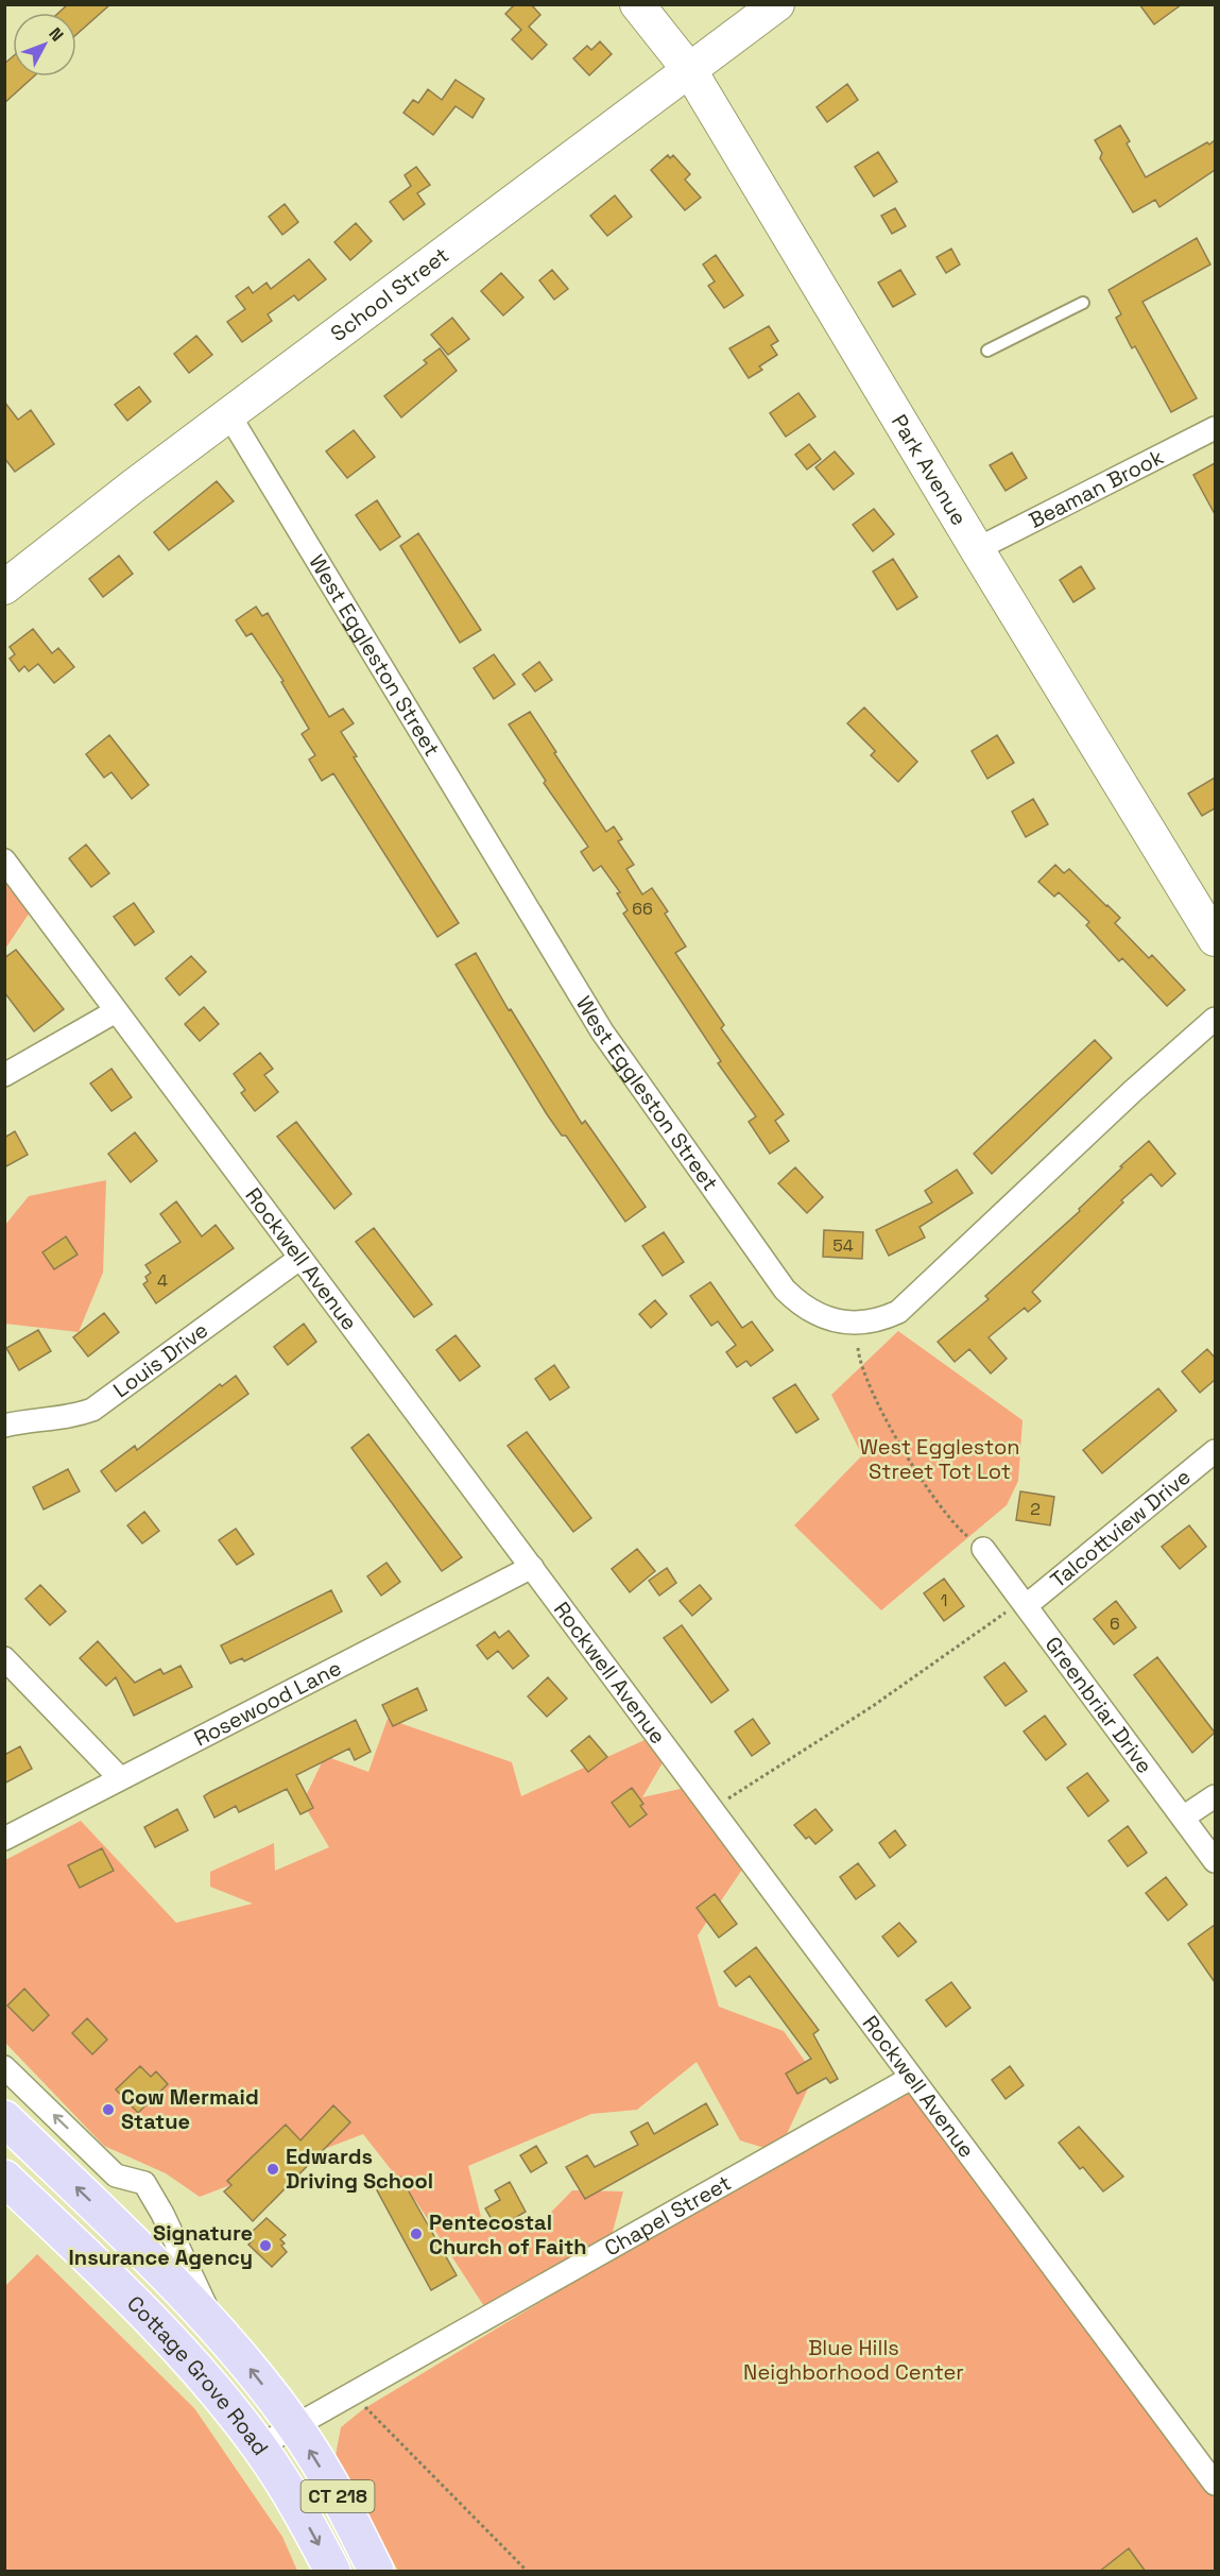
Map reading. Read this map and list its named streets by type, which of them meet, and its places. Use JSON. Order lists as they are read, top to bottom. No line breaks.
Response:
{"streets":{"main road":["School Street","Park Avenue","Cottage Grove Road","CT 218"],"street":["Beaman Brook","West Eggleston Street","Rockwell Avenue","Louis Drive","Talcottview Drive","Rosewood Lane","Greenbriar Drive","Chapel Street"]},"crossings":[["School Street","Park Avenue"],["School Street","West Eggleston Street"],["Park Avenue","Beaman Brook"],["Rockwell Avenue","Louis Drive"],["Rockwell Avenue","Rosewood Lane"],["Rockwell Avenue","Chapel Street"],["Talcottview Drive","Greenbriar Drive"],["Chapel Street","Cottage Grove Road"]],"parks":["West Eggleston Street Tot Lot","Blue Hills Neighborhood Center"],"places":["Cow Mermaid Statue","Edwards Driving School","Pentecostal Church of Faith","Signature Insurance Agency"],"house_numbers":["66","54","4","2","1","6"],"north":"top right"}
